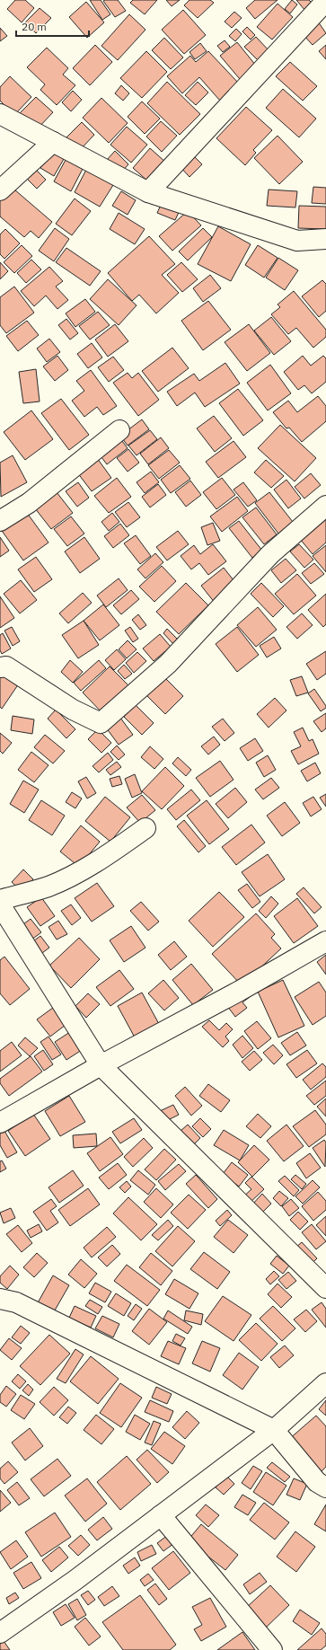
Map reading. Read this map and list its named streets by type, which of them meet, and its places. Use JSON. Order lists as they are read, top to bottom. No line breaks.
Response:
{"scale_bar":"20 m"}
